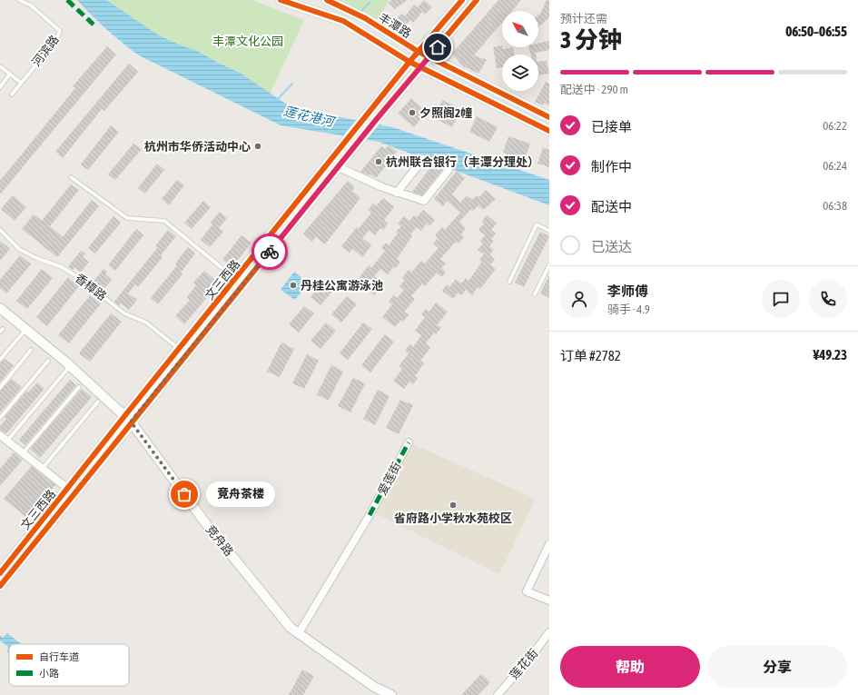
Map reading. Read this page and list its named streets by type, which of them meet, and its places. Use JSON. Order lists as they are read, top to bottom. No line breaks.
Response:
{"streets":{"main road":["丰潭路","文三西路"],"street":["爱莲街","竞舟路","莲花街"],"lane":["河滨路","香樟路"]},"crossings":[["丰潭路","文三西路"],["文三西路","香樟路"],["文三西路","竞舟路"],["爱莲街","竞舟路"]],"water":["莲花港河"],"parks":["丰潭文化公园"],"places":["夕照阁2幢","杭州市华侨活动中心","杭州联合银行（丰潭分理处）","丹桂公寓游泳池","竞舟茶楼","省府路小学秋水苑校区"],"legend":["自行车道","小路"],"north":"top left","page":{"heading":["3 分钟","预计还需","06:50–06:55"],"panel":["李师傅","骑手 · 4.9","订单 #2782","¥49.23"],"bar":"配送中 · 290 m","list":[["已接单","06:22"],["制作中","06:24"],["配送中","06:38"],"已送达"],"bubble":"竞舟茶楼","buttons":["帮助","分享"]}}
